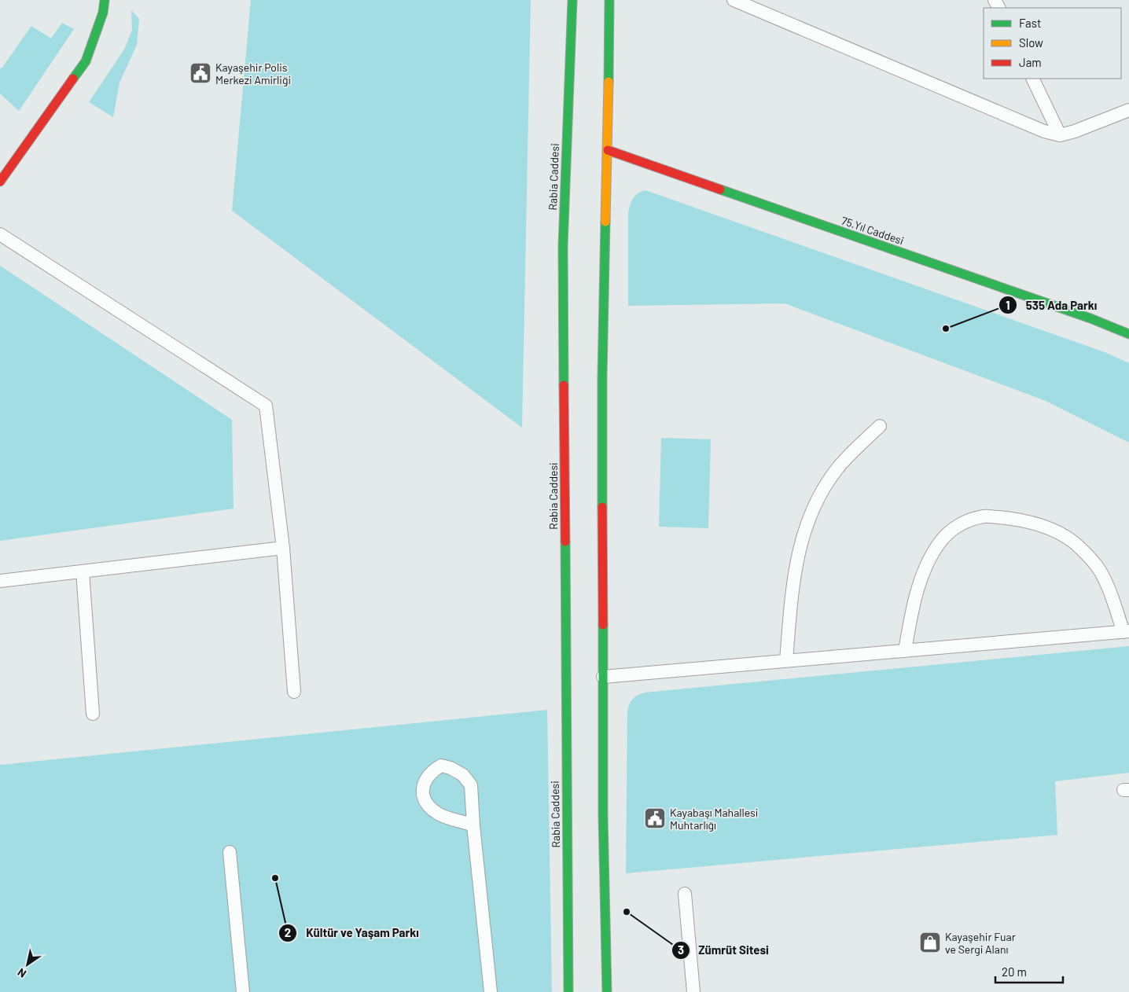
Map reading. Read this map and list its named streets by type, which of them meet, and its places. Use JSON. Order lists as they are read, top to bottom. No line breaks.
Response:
{"streets":{"street":["Rabia Caddesi","75.Yıl Caddesi"]},"places":{"public building":["Kayaşehir Polis Merkezi Amirliği","Kayabaşı Mahallesi Muhtarlığı"],"other":["535 Ada Parkı","Kültür ve Yaşam Parkı","Zümrüt Sitesi"],"shop":["Kayaşehir Fuar ve Sergi Alanı"]},"legend":["Fast","Slow","Jam"],"scale_bar":"20 m","north":"bottom left"}
